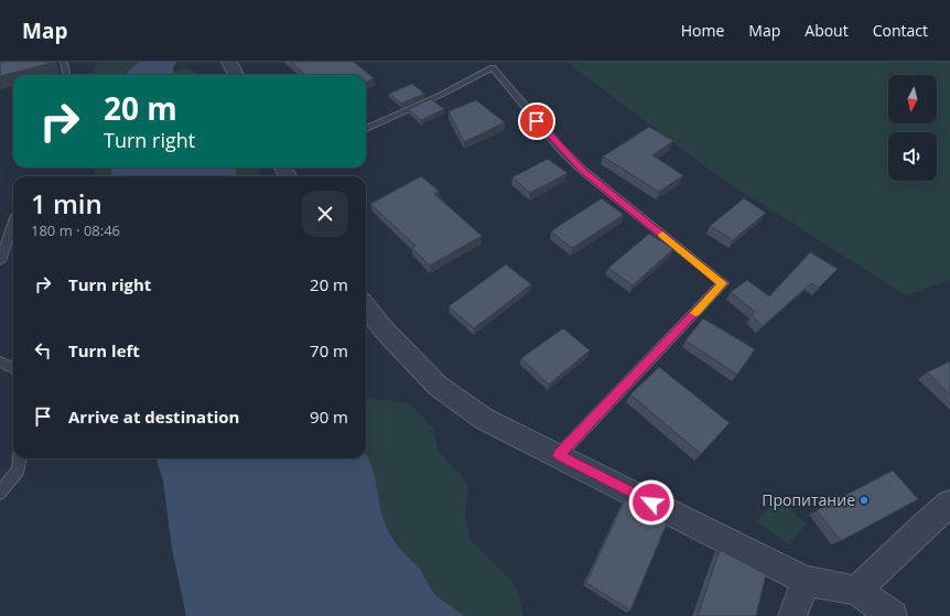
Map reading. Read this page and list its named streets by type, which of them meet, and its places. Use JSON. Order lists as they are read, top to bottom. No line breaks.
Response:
{"places":["Пропитание"],"north":"bottom","page":{"header":"Map","nav":["Home","Map","About","Contact"],"turn":["20 m","Turn right"],"heading":["1 min","180 m · 08:46"],"list":[{"name":"Turn right","value":"20 m"},{"name":"Turn left","value":"70 m"},{"name":"Arrive at destination","value":"90 m"}]}}
